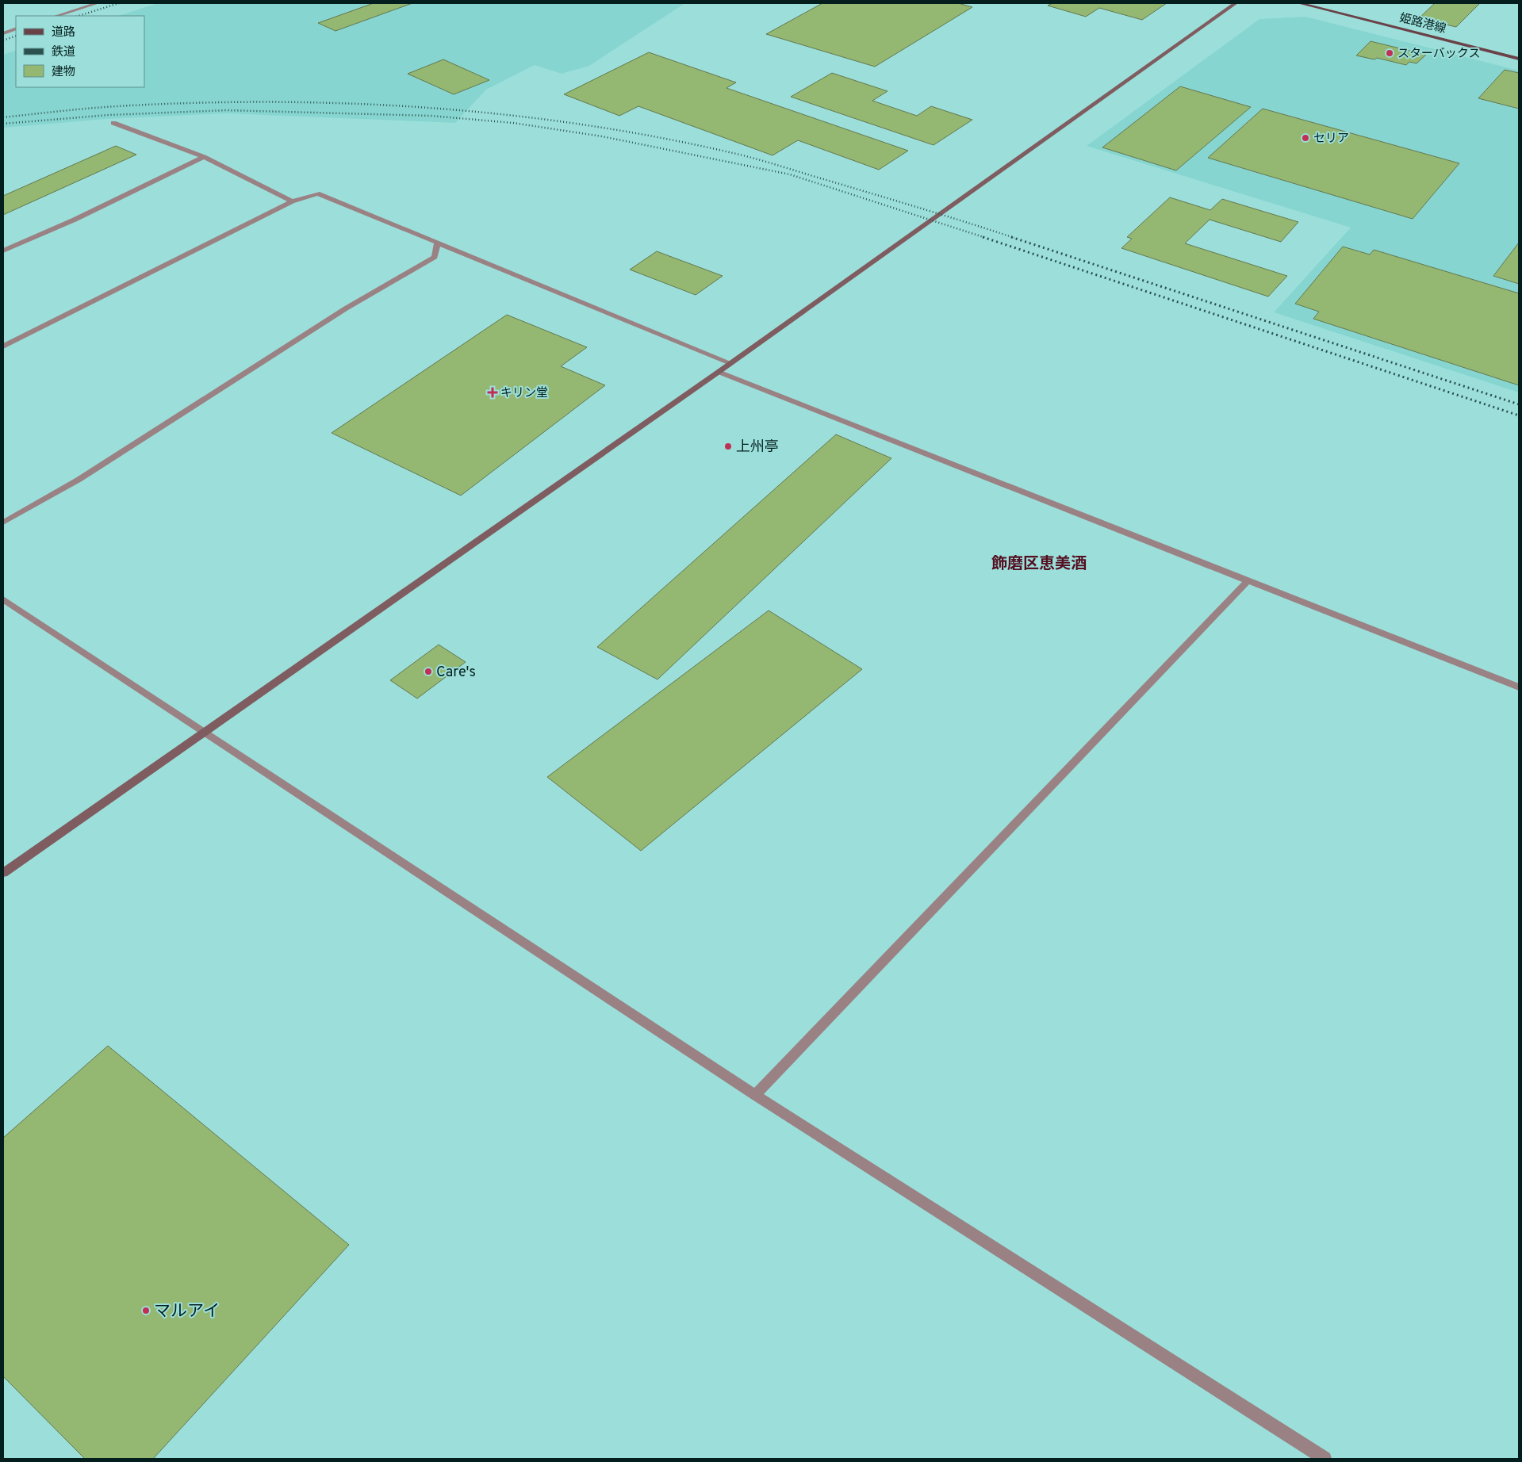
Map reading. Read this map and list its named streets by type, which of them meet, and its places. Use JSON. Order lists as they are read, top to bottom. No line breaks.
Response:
{"streets":{"main road":["姫路港線"]},"districts":["飾磨区恵美酒"],"places":{"other":["スターバックス","セリア","上州亭","Care's","マルアイ"],"health":["キリン堂"]},"legend":["道路","鉄道","建物"]}
